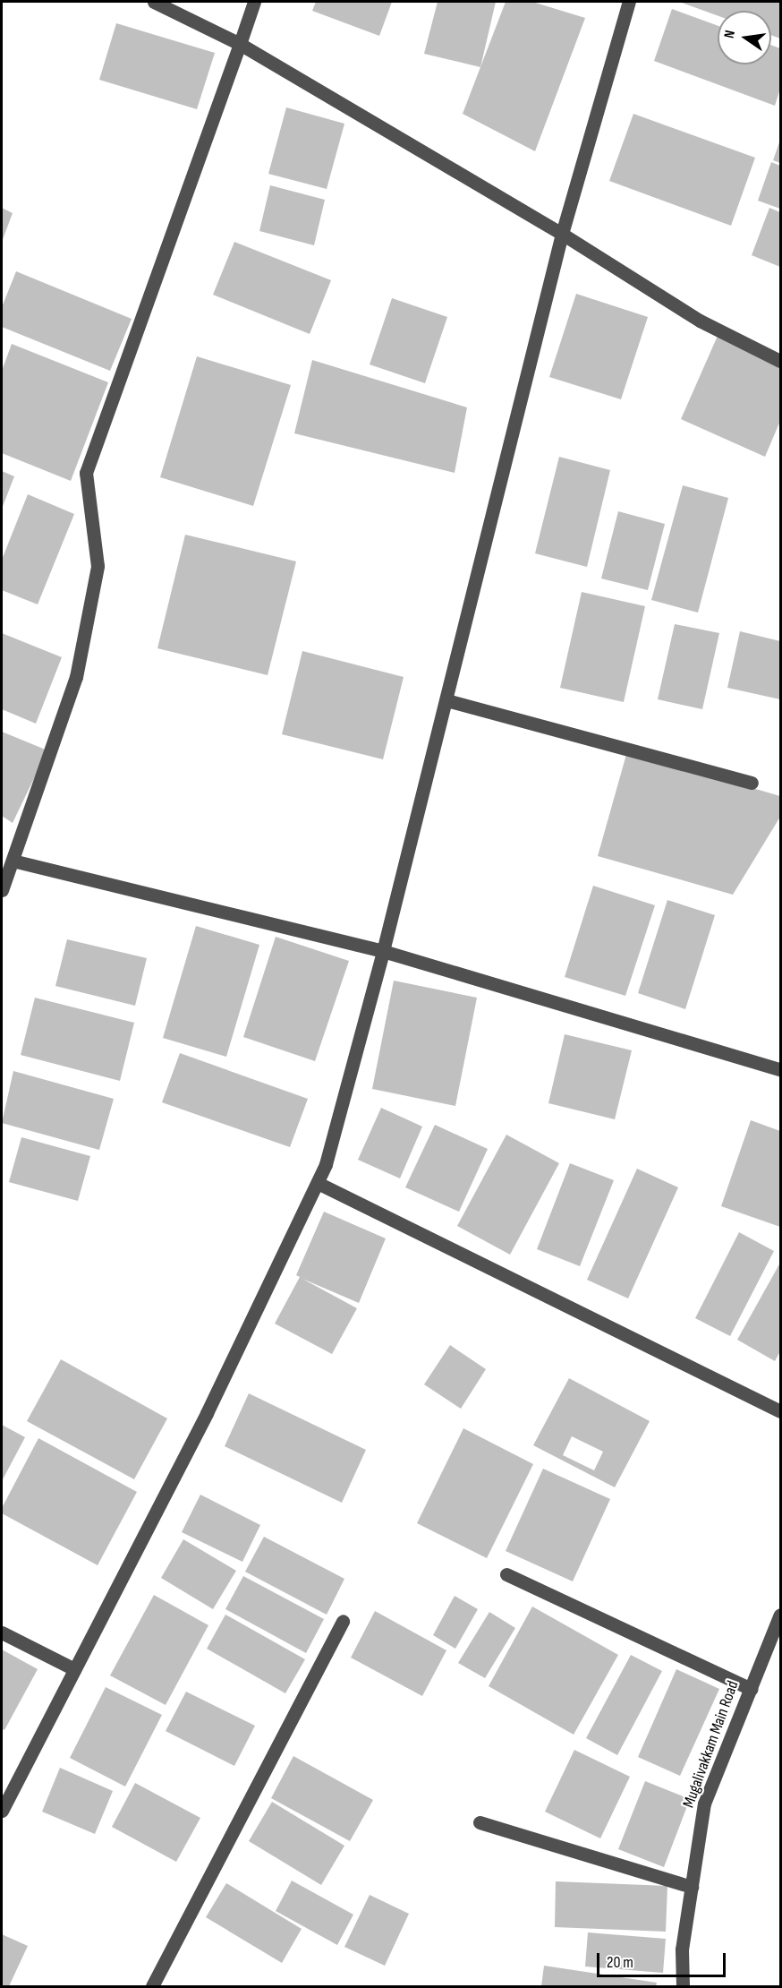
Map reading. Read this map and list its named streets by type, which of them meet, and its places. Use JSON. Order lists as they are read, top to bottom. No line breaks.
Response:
{"streets":{"street":["Mugalivakkam Main Road"]},"scale_bar":"20 m","north":"left"}
